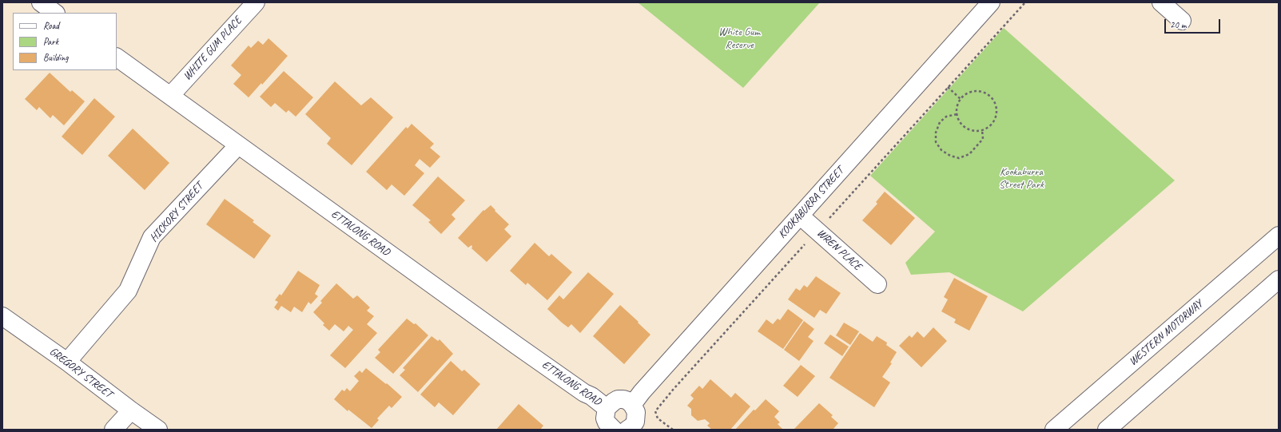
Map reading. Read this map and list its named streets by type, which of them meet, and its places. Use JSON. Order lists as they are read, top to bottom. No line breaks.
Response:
{"streets":{"main road":["WHITE GUM PLACE","KOOKABURRA STREET","HICKORY STREET","ETTALONG ROAD","WREN PLACE","WESTERN MOTORWAY","GREGORY STREET"]},"crossings":[["WHITE GUM PLACE","ETTALONG ROAD"],["KOOKABURRA STREET","WREN PLACE"],["HICKORY STREET","ETTALONG ROAD"],["HICKORY STREET","GREGORY STREET"]],"parks":["White Gum Reserve","Kookaburra Street Park"],"legend":["Road","Park","Building"],"scale_bar":"20 m"}
